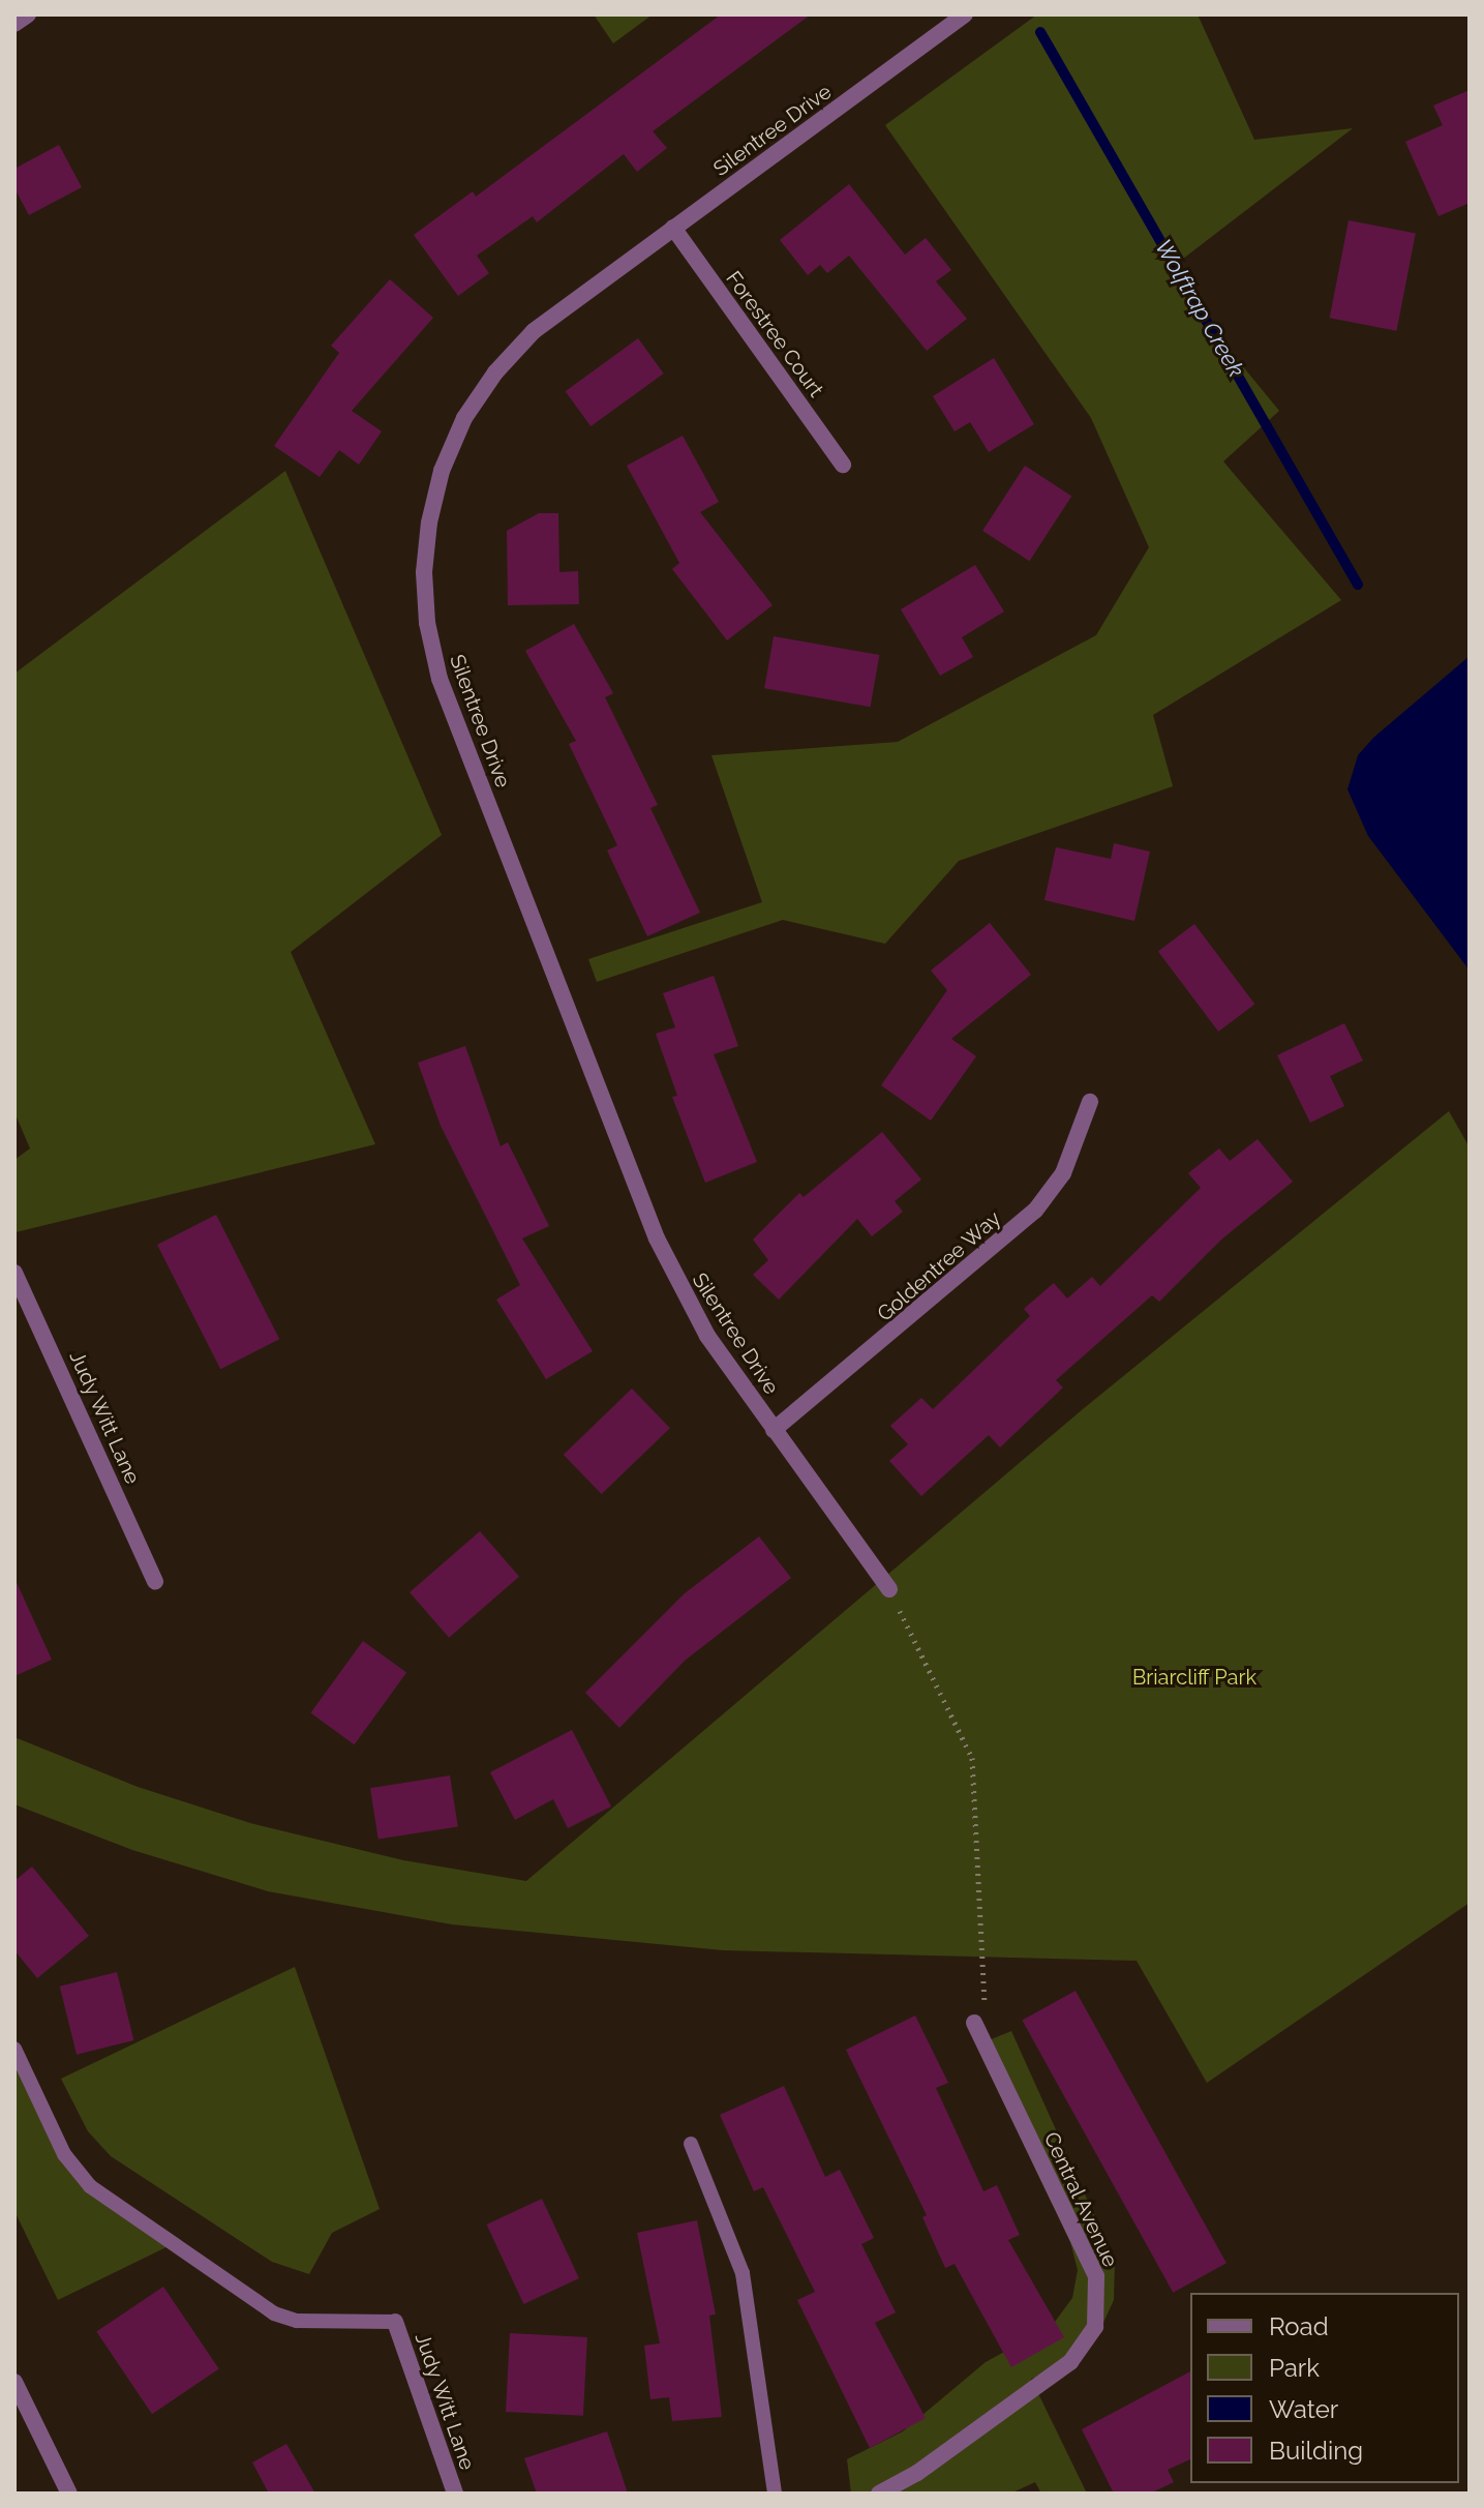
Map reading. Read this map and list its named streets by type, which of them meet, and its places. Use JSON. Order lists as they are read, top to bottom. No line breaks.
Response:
{"streets":{"street":["Silentree Drive","Forestree Court","Goldentree Way","Judy Witt Lane","Central Avenue"]},"crossings":[["Silentree Drive","Forestree Court"],["Silentree Drive","Goldentree Way"]],"water":["Wolftrap Creek"],"parks":["Briarcliff Park"],"legend":["Road","Park","Water","Building"]}
